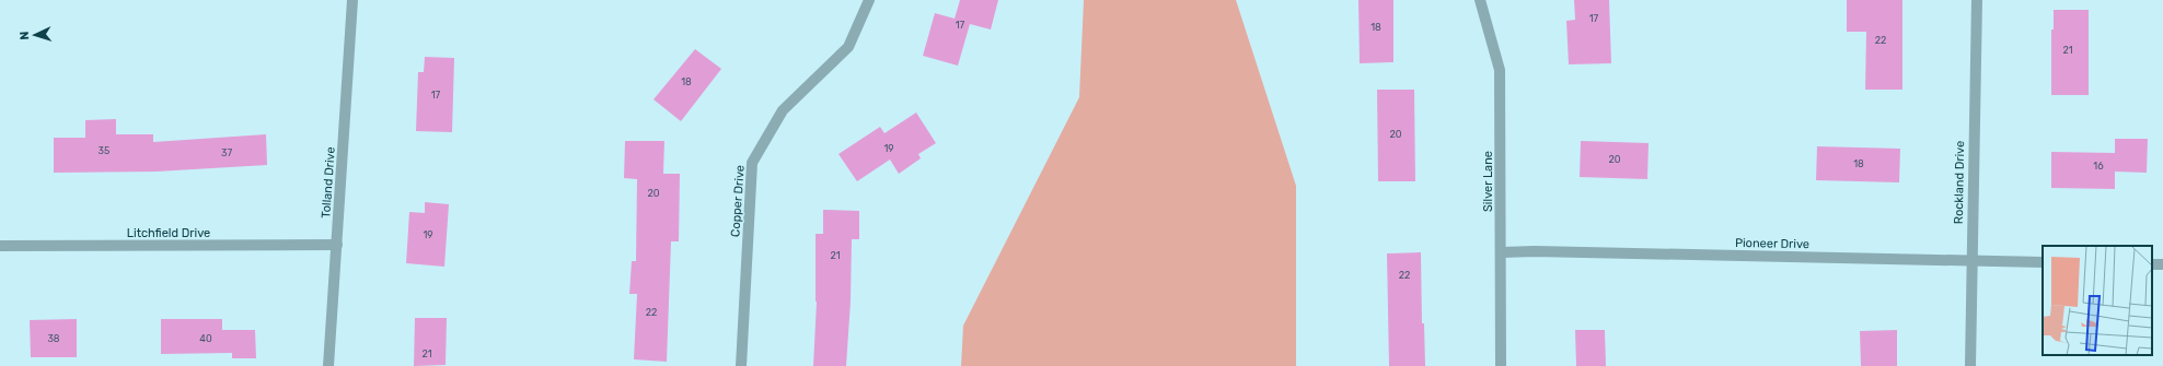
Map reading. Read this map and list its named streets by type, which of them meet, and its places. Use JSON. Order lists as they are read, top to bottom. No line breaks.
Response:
{"streets":{"street":["Silver Lane","Tolland Drive","Rockland Drive","Copper Drive","Litchfield Drive","Pioneer Drive"]},"crossings":[["Silver Lane","Pioneer Drive"],["Tolland Drive","Litchfield Drive"],["Rockland Drive","Pioneer Drive"]],"house_numbers":["17","17","18","22","21","18","17","20","19","35","37","20","18","16","20","19","21","22","22","38","40","21"],"north":"left"}
